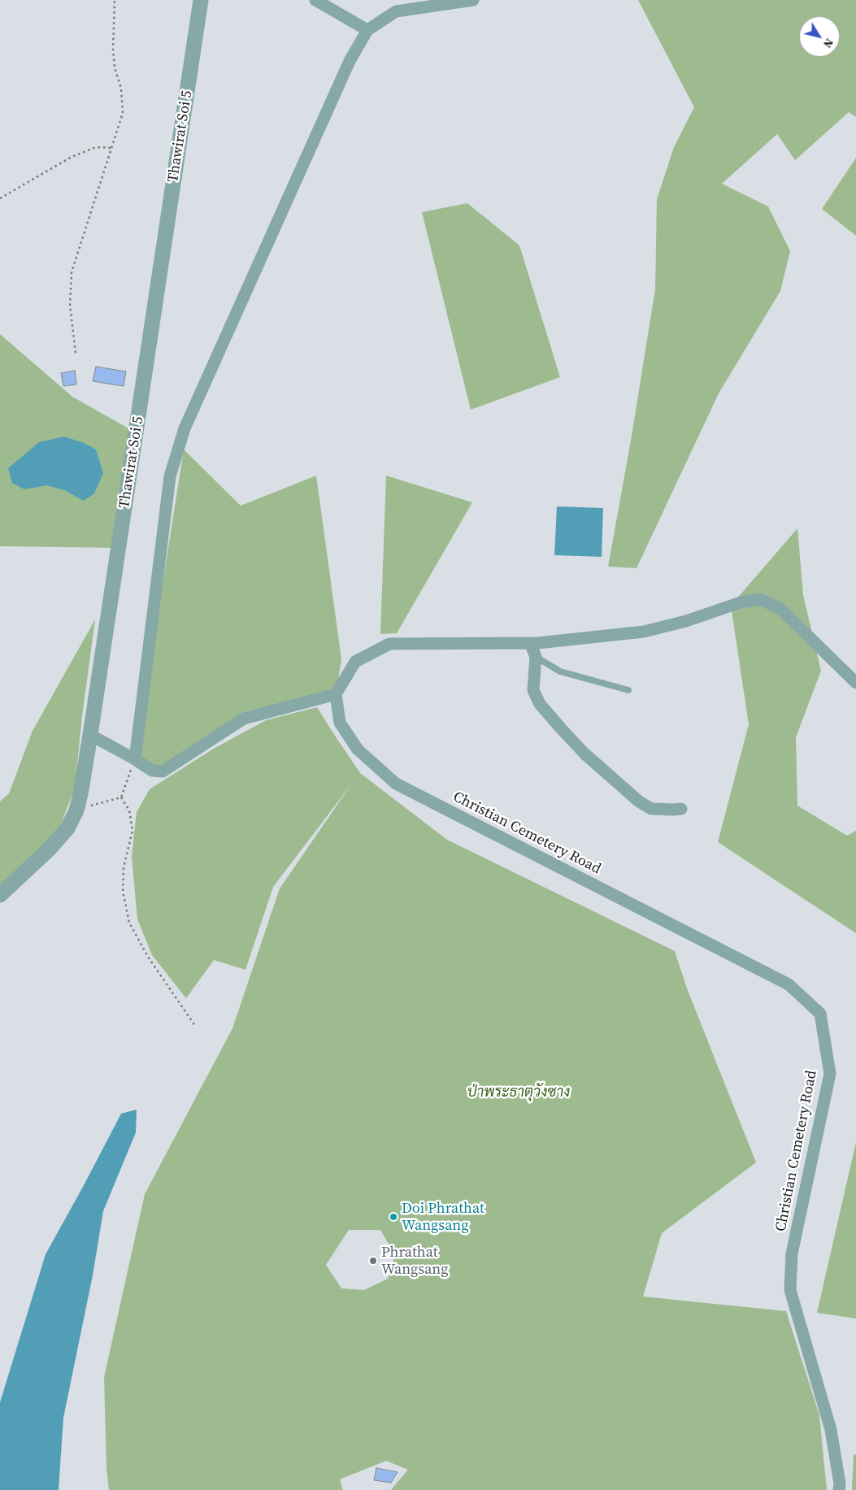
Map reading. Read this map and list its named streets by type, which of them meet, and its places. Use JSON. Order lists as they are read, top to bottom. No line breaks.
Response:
{"streets":{"street":["Thawirat Soi 5","Christian Cemetery Road"]},"parks":["ป่าพระธาตุวังซาง"],"places":["Doi Phrathat Wangsang","Phrathat Wangsang"],"north":"bottom right"}
